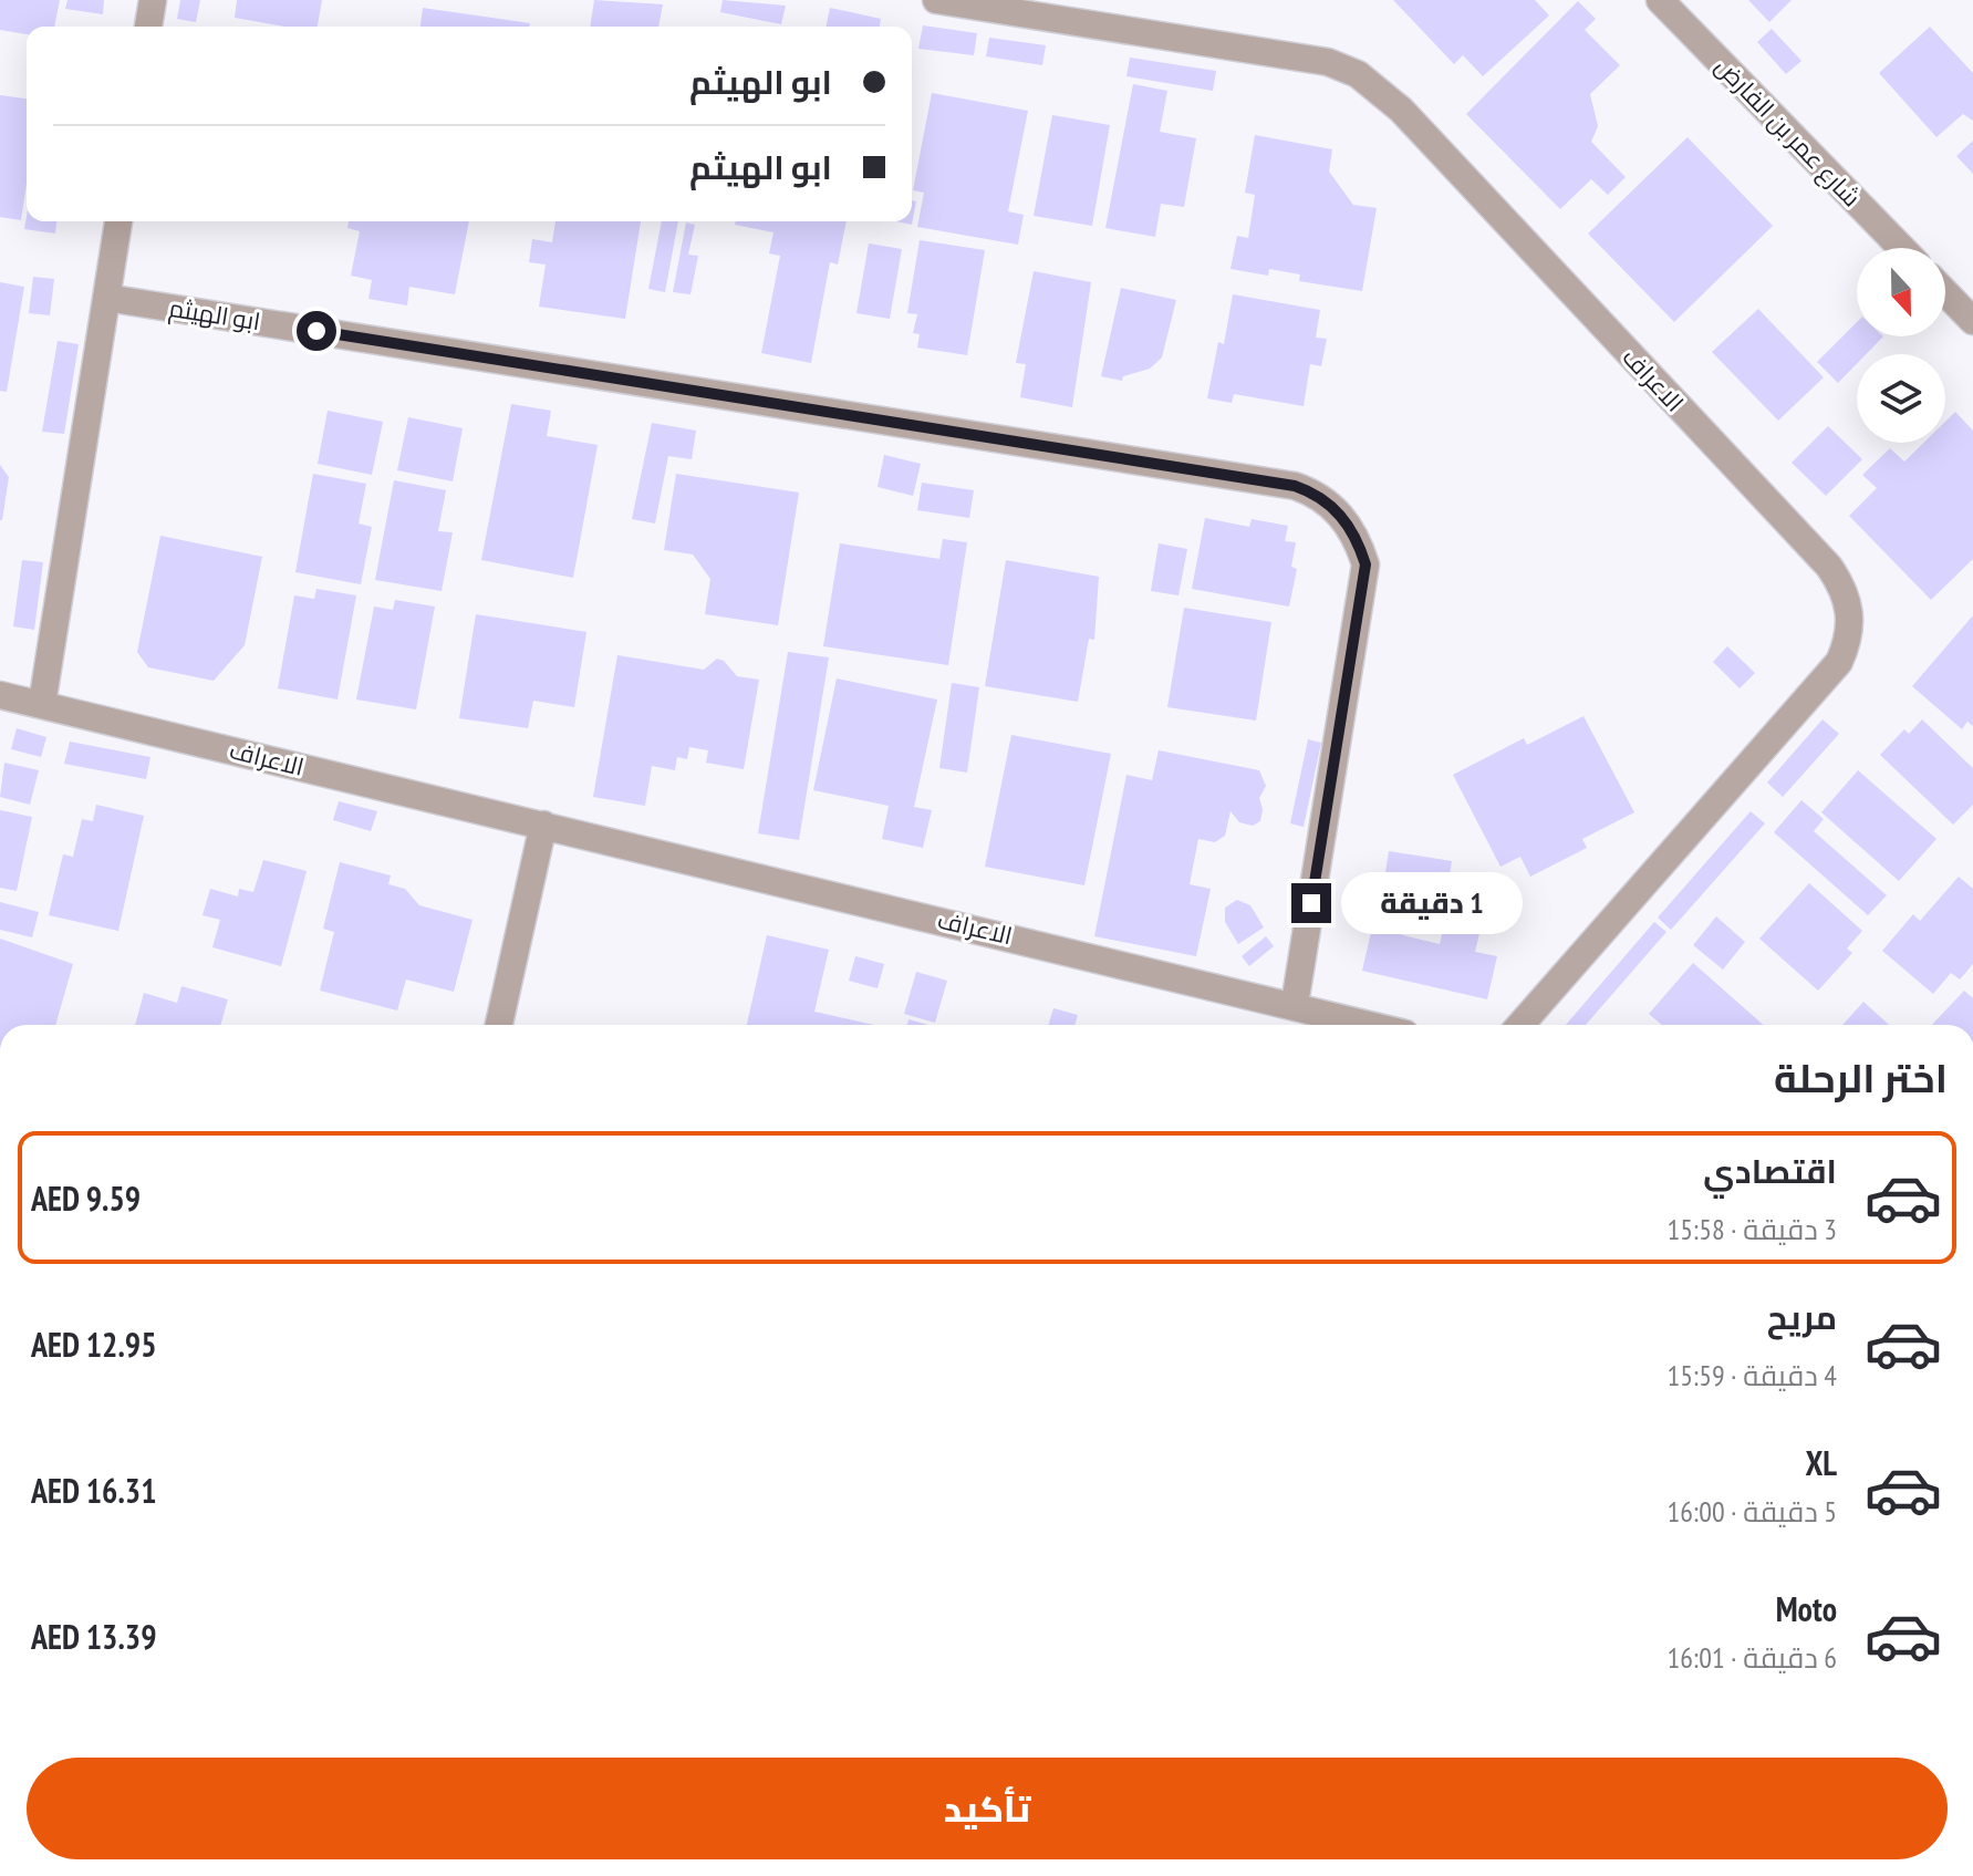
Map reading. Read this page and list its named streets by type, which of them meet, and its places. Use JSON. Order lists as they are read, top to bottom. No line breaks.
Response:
{"streets":{"street":["شارع عمر بن الفارض","ابو الهيثم","الاعراف"]},"crossings":[["ابو الهيثم","الاعراف"]],"north":"bottom","page":{"banner":["ابو الهيثم","ابو الهيثم"],"bubble":"1 دقيقة","heading":"اختر الرحلة","list":[{"name":"اقتصادي","note":"3 دقيقة · 15:58","value":"AED 9.59"},{"name":"مريح","note":"4 دقيقة · 15:59","value":"AED 12.95"},{"name":"XL","note":"5 دقيقة · 16:00","value":"AED 16.31"},{"name":"Moto","note":"6 دقيقة · 16:01","value":"AED 13.39"}],"buttons":"تأكيد"}}
